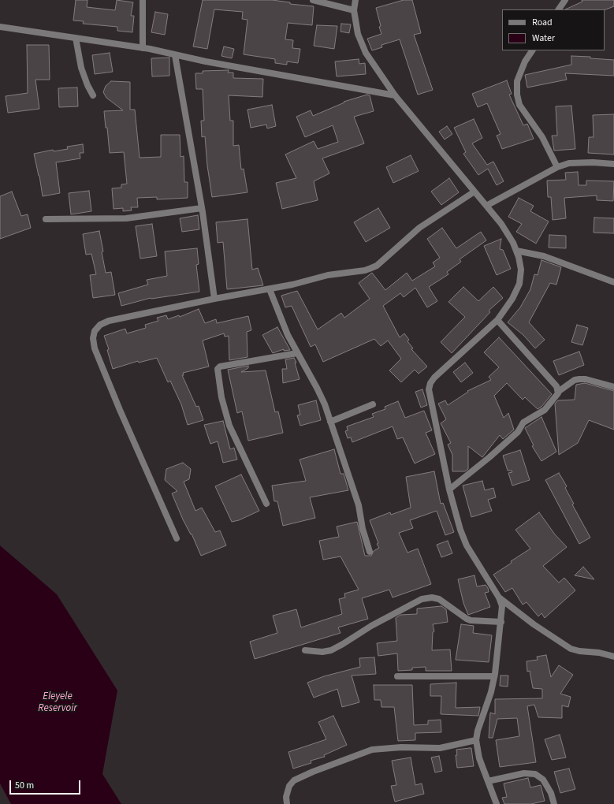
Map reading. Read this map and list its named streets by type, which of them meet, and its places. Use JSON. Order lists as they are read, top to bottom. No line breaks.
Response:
{"water":["Eleyele Reservoir"],"legend":["Road","Water"],"scale_bar":"50 m"}
